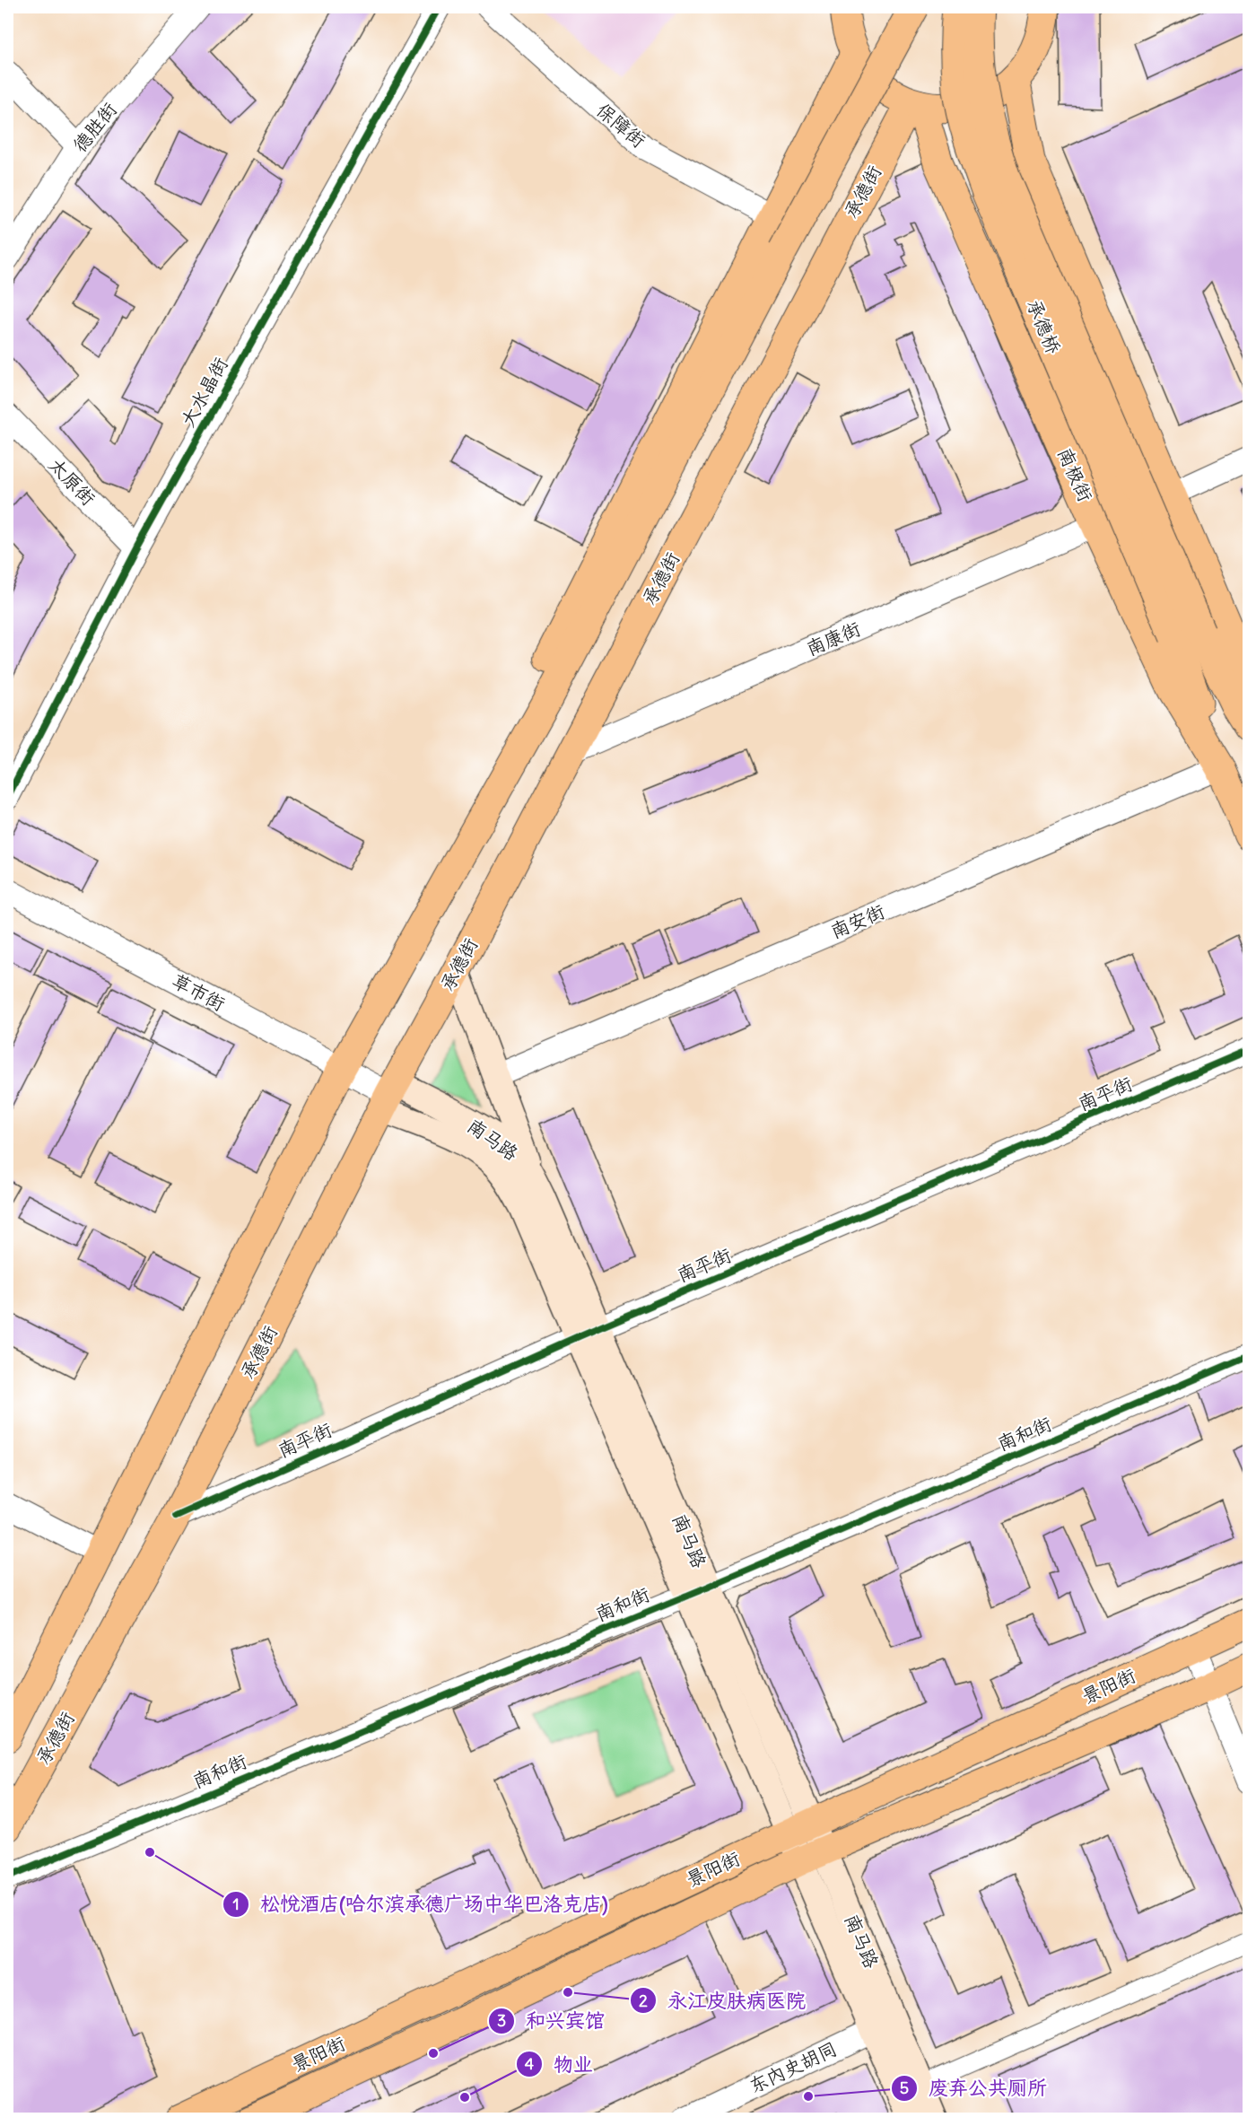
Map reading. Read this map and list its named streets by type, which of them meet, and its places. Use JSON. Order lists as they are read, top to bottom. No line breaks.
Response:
{"streets":{"highway":["承德桥","南极街"],"main road":["承德街","南马路","景阳街"],"street":["保障街","德胜街","大水晶街","太原街","南康街","南安街","草市街","南平街","南和街","东内史胡同"]},"crossings":[["承德街","南极街"],["承德街","南康街"],["承德街","草市街"],["承德街","南平街"],["承德街","南马路"],["大水晶街","太原街"],["南极街","南康街"],["南极街","南安街"],["草市街","南马路"],["南平街","南马路"],["南马路","南和街"],["南马路","景阳街"],["南马路","东内史胡同"]],"places":["松悦酒店(哈尔滨承德广场中华巴洛克店)","永江皮肤病医院","和兴宾馆","废弃公共厕所","物业"]}
